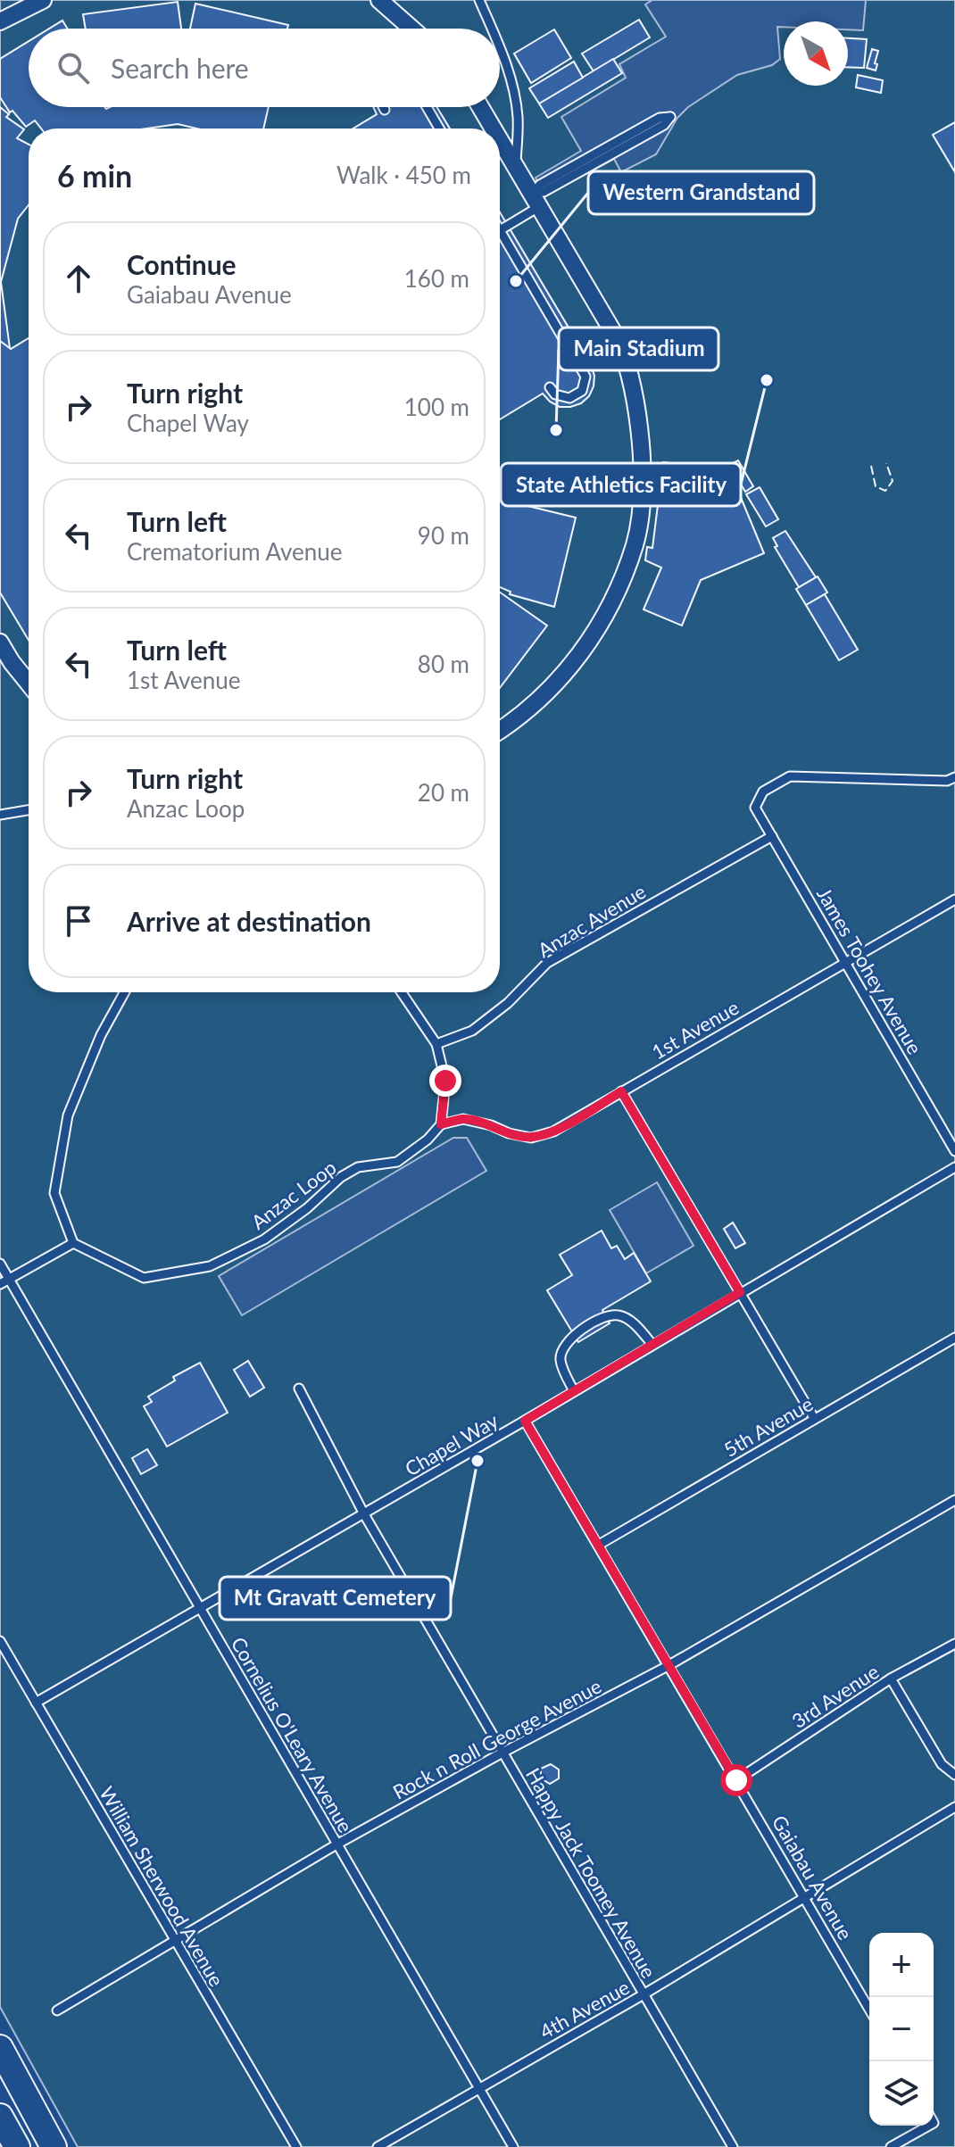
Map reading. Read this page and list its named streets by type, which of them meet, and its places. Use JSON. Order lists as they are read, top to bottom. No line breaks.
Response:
{"streets":{"lane":["Anzac Avenue","James Toohey Avenue","1st Avenue","Anzac Loop","5th Avenue","Chapel Way","3rd Avenue","Cornelius O'Leary Avenue","Rock n Roll George Avenue","Happy Jack Toomey Avenue","Gaiabau Avenue","William Sherwood Avenue","4th Avenue"]},"crossings":[["Anzac Avenue","James Toohey Avenue"],["James Toohey Avenue","1st Avenue"],["1st Avenue","Anzac Loop"],["5th Avenue","Gaiabau Avenue"],["Chapel Way","Cornelius O'Leary Avenue"],["Chapel Way","Happy Jack Toomey Avenue"],["Chapel Way","Gaiabau Avenue"],["Chapel Way","William Sherwood Avenue"],["3rd Avenue","Gaiabau Avenue"],["Cornelius O'Leary Avenue","Rock n Roll George Avenue"],["Cornelius O'Leary Avenue","4th Avenue"],["Rock n Roll George Avenue","Happy Jack Toomey Avenue"],["Rock n Roll George Avenue","Gaiabau Avenue"],["Rock n Roll George Avenue","William Sherwood Avenue"],["Happy Jack Toomey Avenue","4th Avenue"],["Gaiabau Avenue","4th Avenue"]],"places":["Western Grandstand","State Athletics Facility","Main Stadium","Mt Gravatt Cemetery"],"north":"bottom right","page":{"search":"Search here","heading":["6 min","Walk · 450 m"],"list":[["Continue","Gaiabau Avenue","160 m"],["Turn right","Chapel Way","100 m"],["Turn left","Crematorium Avenue","90 m"],["Turn left","1st Avenue","80 m"],["Turn right","Anzac Loop","20 m"],"Arrive at destination"],"map_buttons":["+","−"]}}
